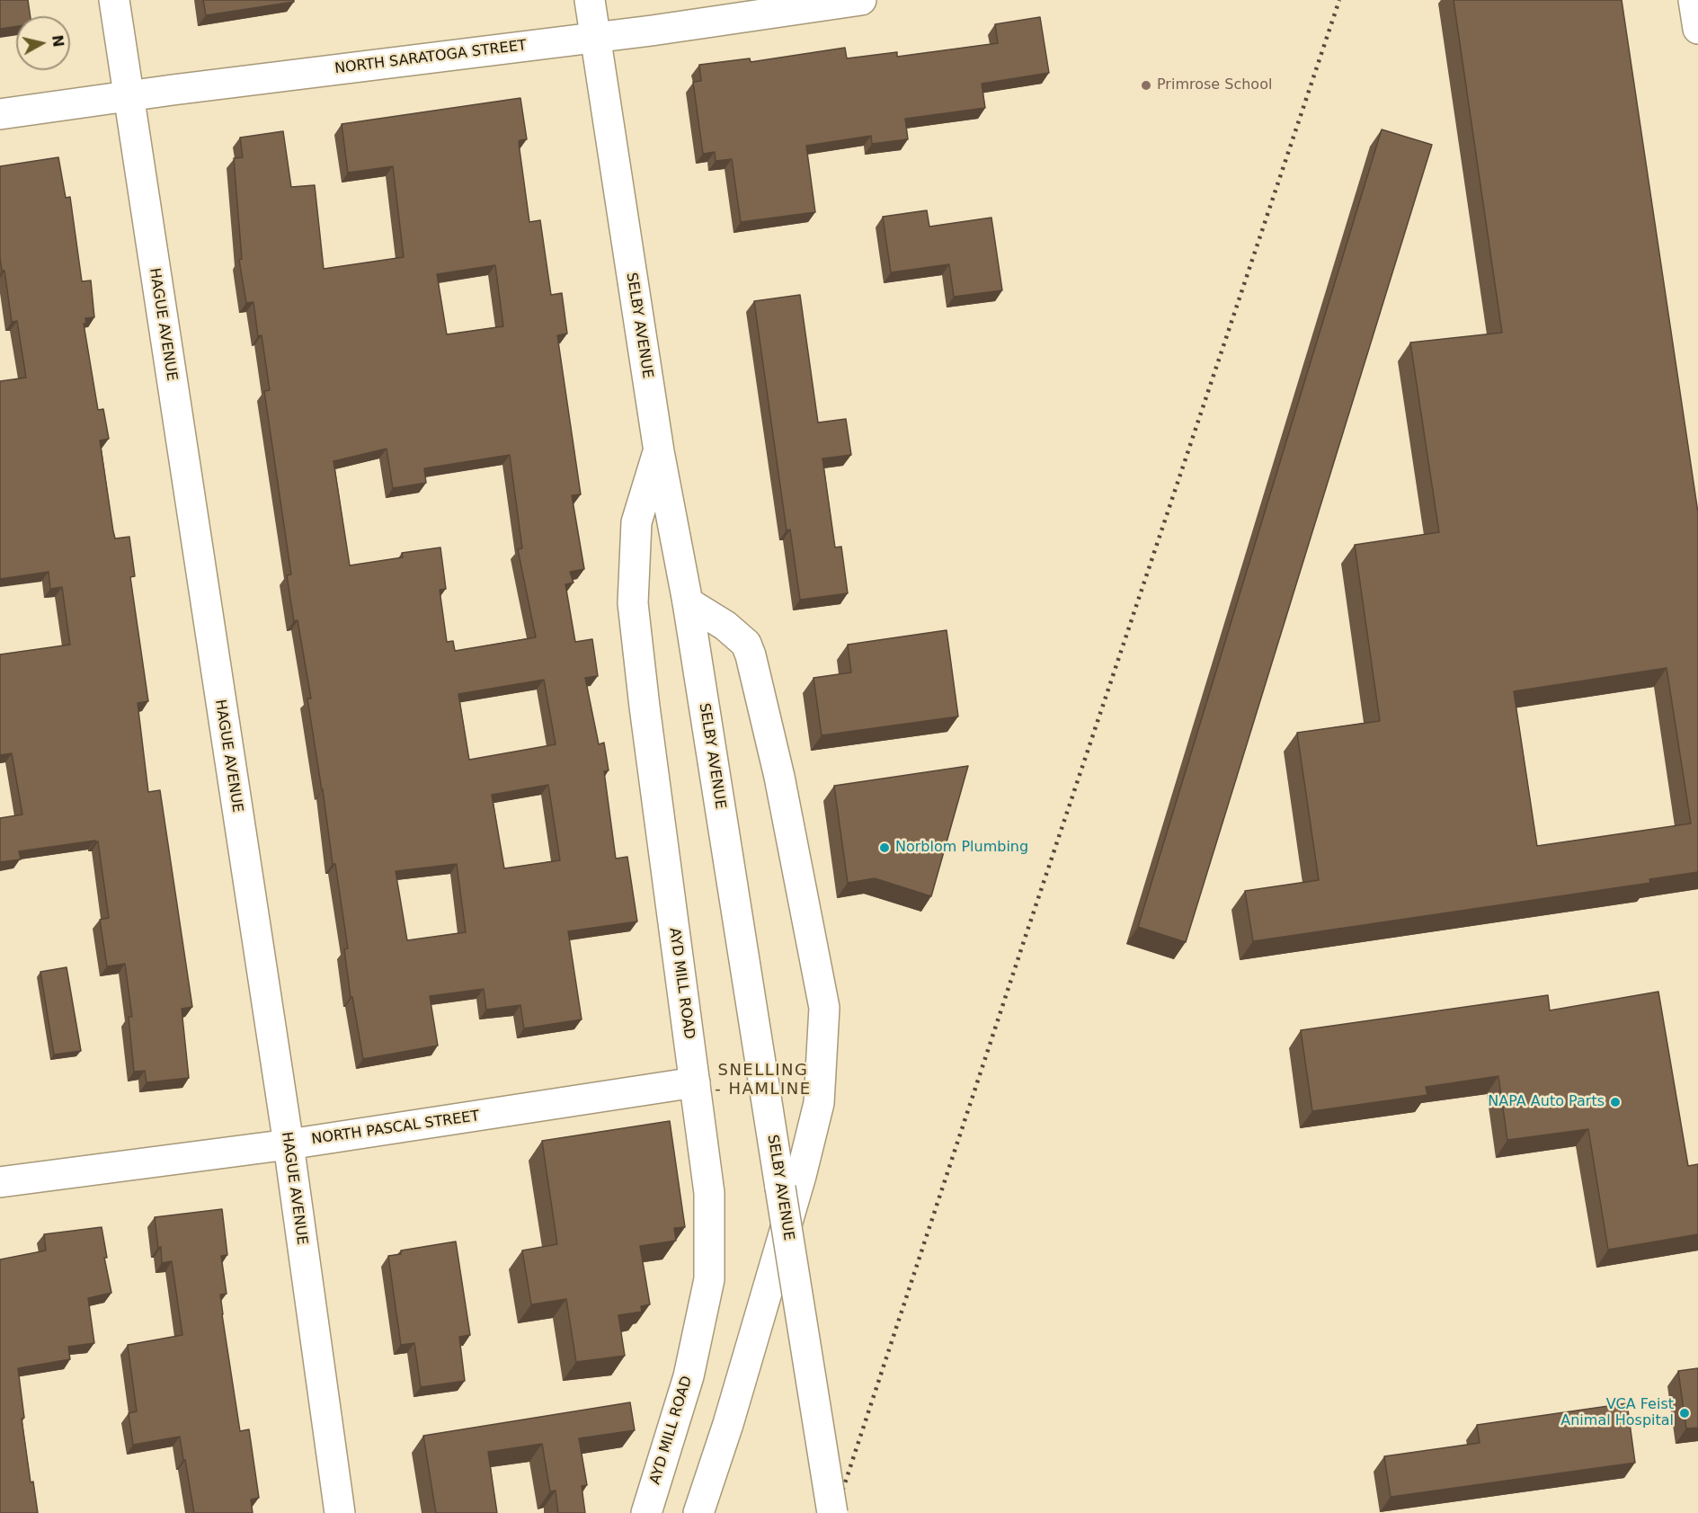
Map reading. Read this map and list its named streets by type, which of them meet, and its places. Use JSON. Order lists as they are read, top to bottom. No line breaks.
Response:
{"streets":{"street":["NORTH SARATOGA STREET","HAGUE AVENUE","SELBY AVENUE","AYD MILL ROAD","NORTH PASCAL STREET"]},"crossings":[["NORTH SARATOGA STREET","HAGUE AVENUE"],["NORTH SARATOGA STREET","SELBY AVENUE"],["HAGUE AVENUE","NORTH PASCAL STREET"],["SELBY AVENUE","AYD MILL ROAD"],["AYD MILL ROAD","NORTH PASCAL STREET"]],"districts":["SNELLING - HAMLINE"],"places":["Primrose School","Norblom Plumbing","NAPA Auto Parts","VCA Feist Animal Hospital"],"north":"right"}
